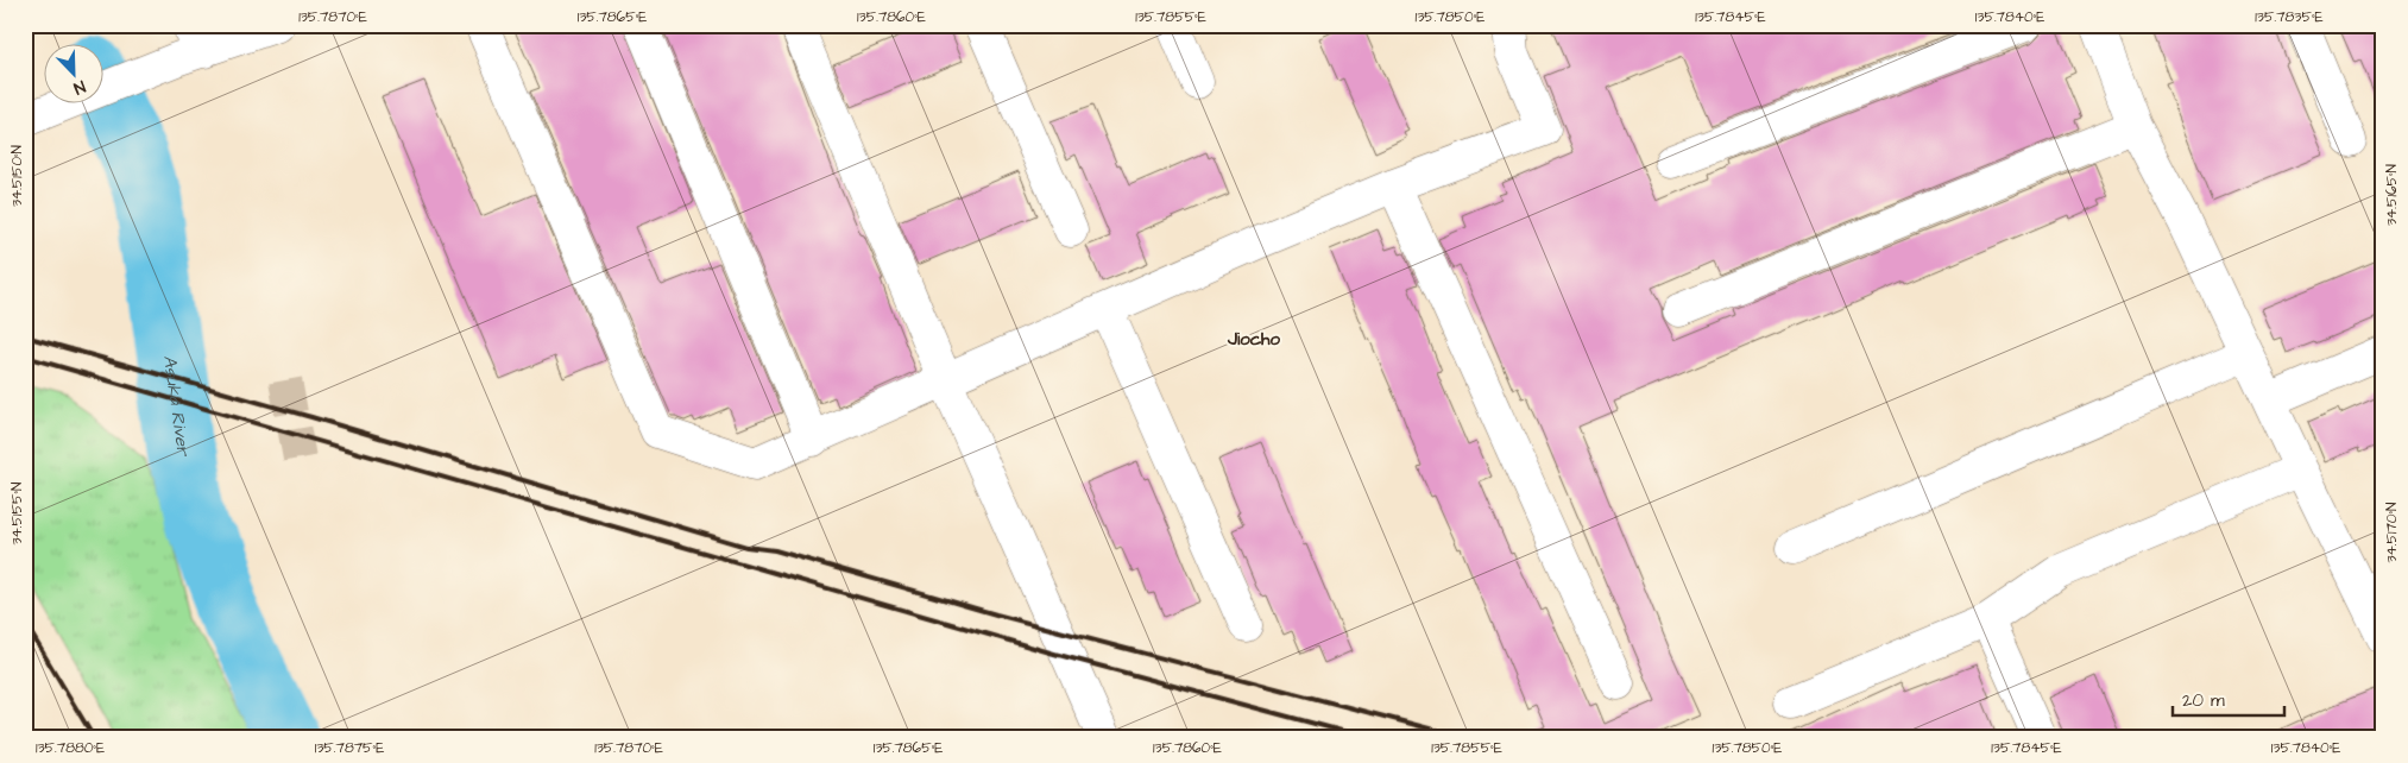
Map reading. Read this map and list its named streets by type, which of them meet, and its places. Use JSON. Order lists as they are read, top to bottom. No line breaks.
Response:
{"districts":["Jiocho"],"water":["Asuka River"],"scale_bar":"20 m","north":"bottom right","coordinates":["135.7870°E","135.7865°E","135.7860°E","135.7855°E","135.7850°E","135.7845°E","135.7840°E","135.7835°E","34.5150°N","34.5165°N","34.5155°N","34.5170°N","135.7880°E","135.7875°E"]}
